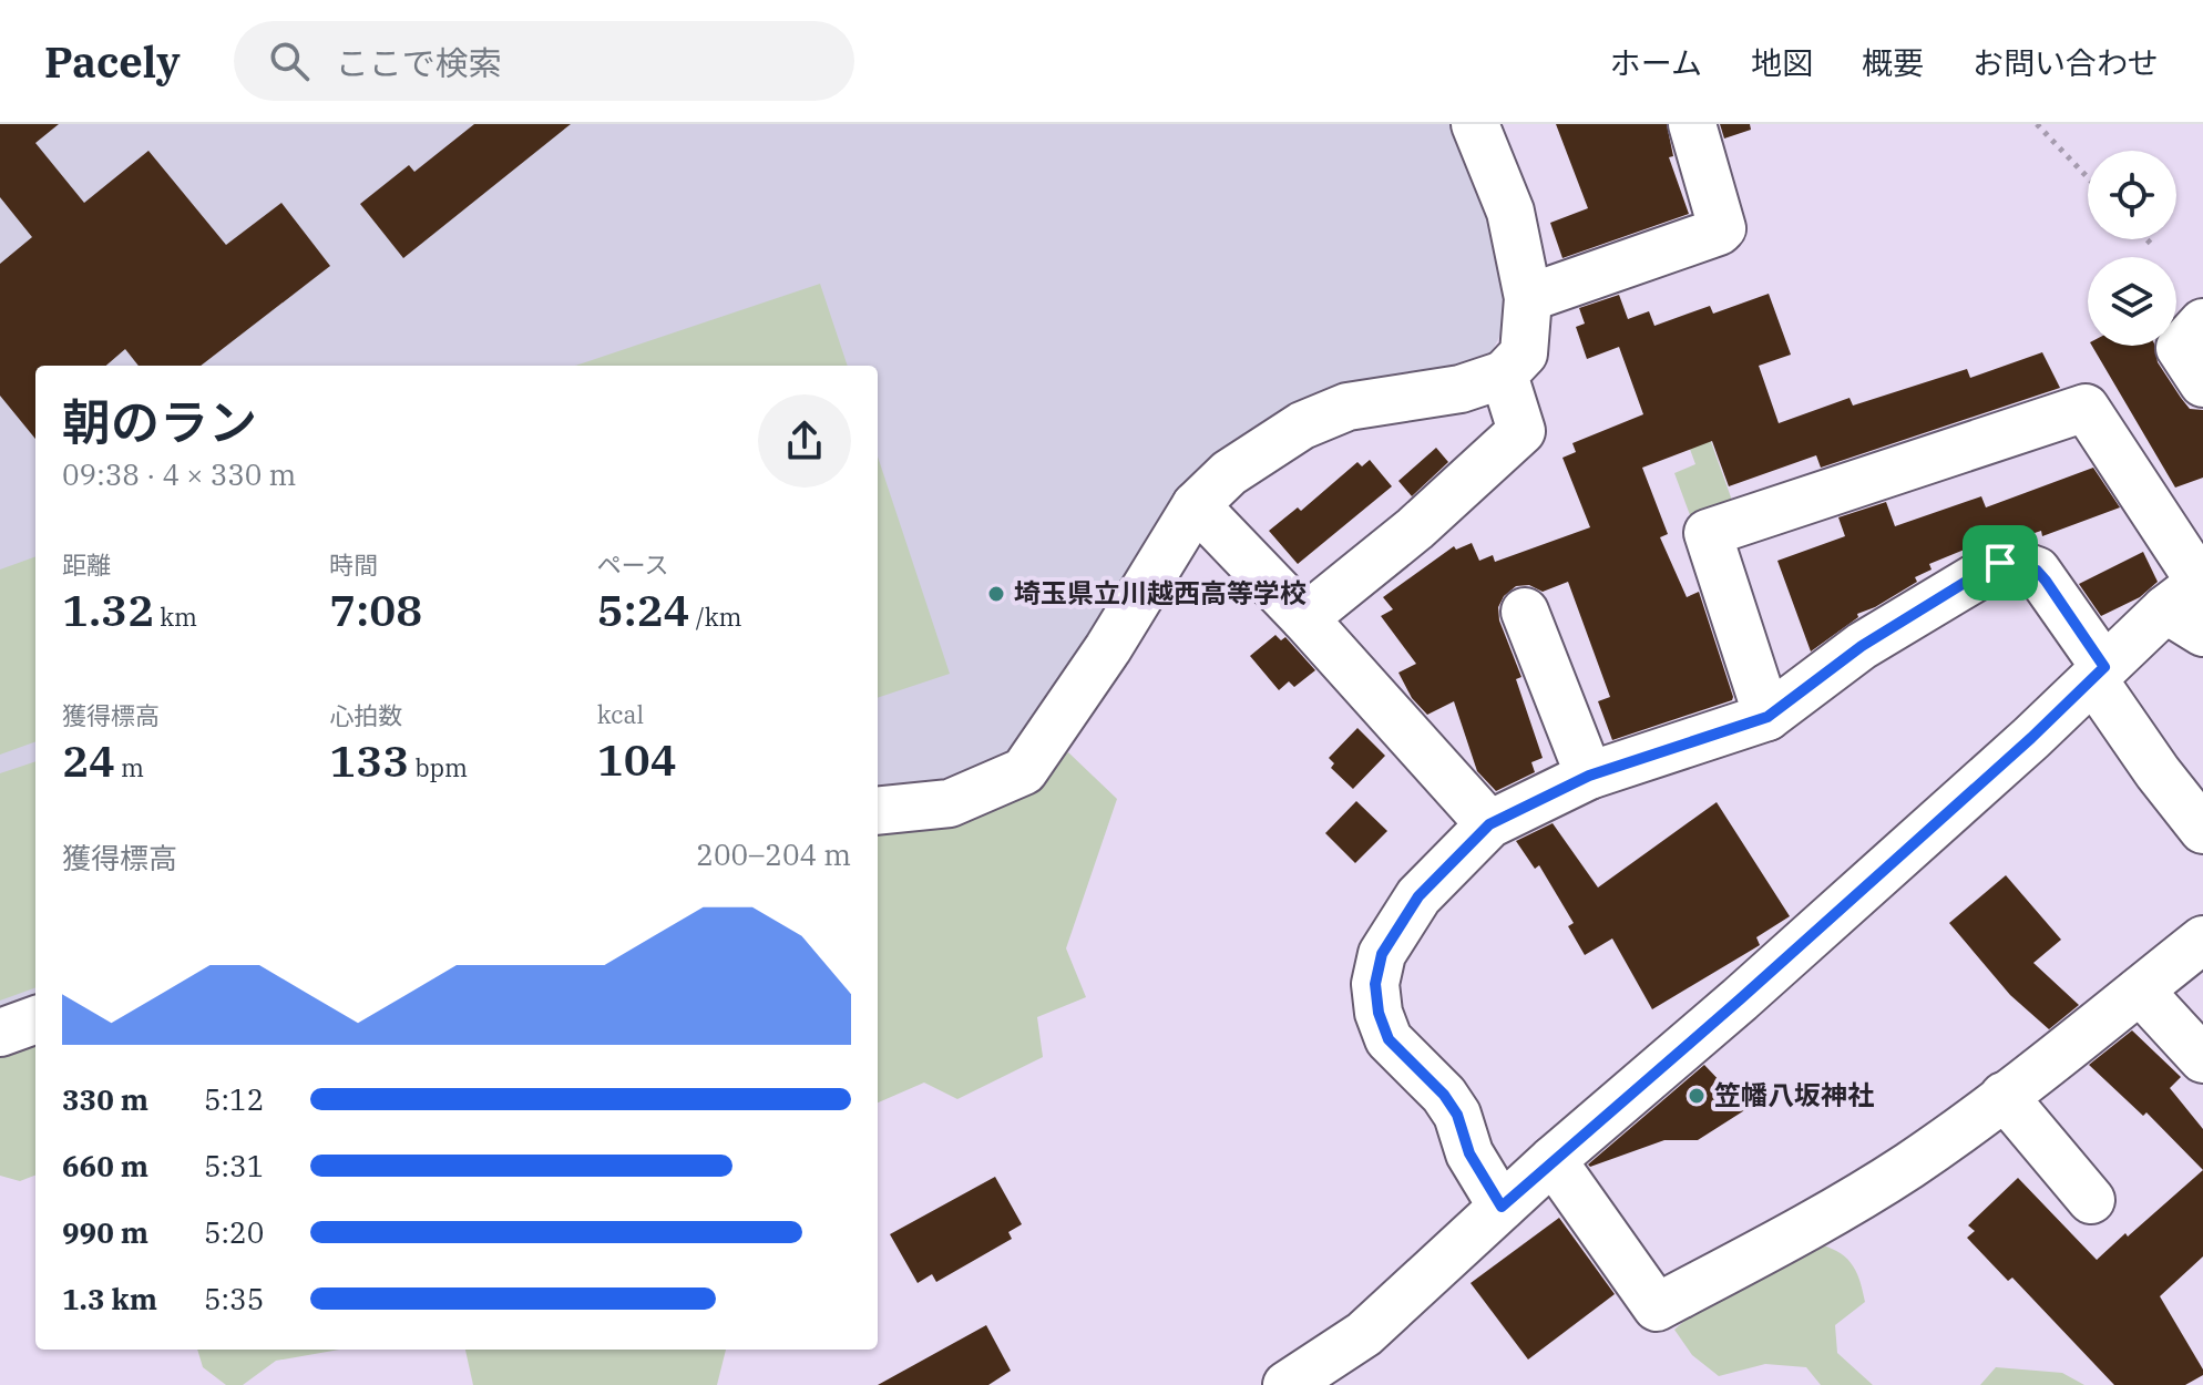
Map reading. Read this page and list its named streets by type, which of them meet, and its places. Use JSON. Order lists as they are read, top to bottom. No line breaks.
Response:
{"places":["埼玉県立川越西高等学校","笠幡八坂神社"],"page":{"header":"Pacely","search":"ここで検索","nav":["ホーム","地図","概要","お問い合わせ"],"heading":["朝のラン","09:38 · 4 × 330 m"],"stats":[["距離","1.32 km"],["時間","7:08"],["ペース","5:24 /km"],["獲得標高","24 m"],["心拍数","133 bpm"],["kcal","104"]],"chart":["獲得標高","200–204 m"],"list":[{"name":"330 m","note":"5:12"},{"name":"660 m","note":"5:31"},{"name":"990 m","note":"5:20"},{"name":"1.3 km","note":"5:35"}]}}
